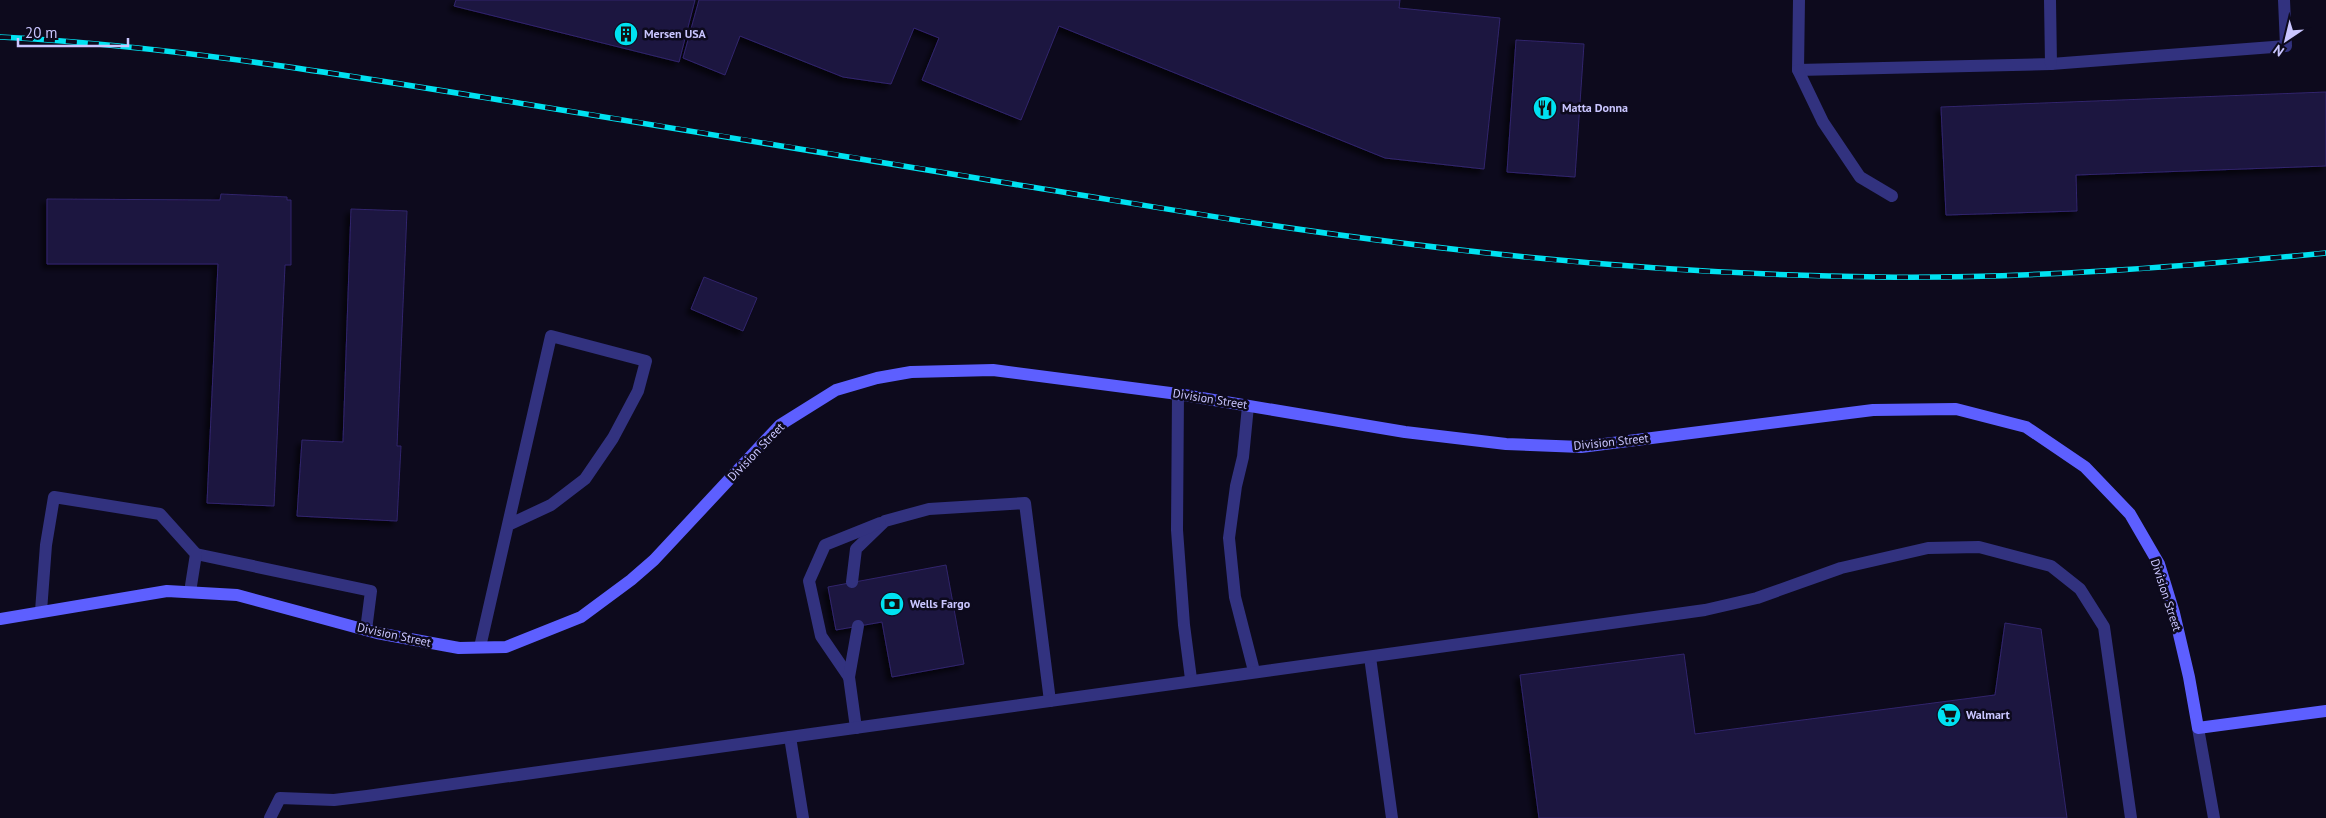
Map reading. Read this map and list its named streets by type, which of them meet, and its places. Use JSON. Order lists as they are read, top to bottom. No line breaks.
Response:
{"streets":{"street":["Division Street"]},"places":{"building":["Mersen USA"],"restaurant":["Matta Donna"],"bank":["Wells Fargo"],"supermarket":["Walmart"]},"scale_bar":"20 m","north":"bottom left"}
